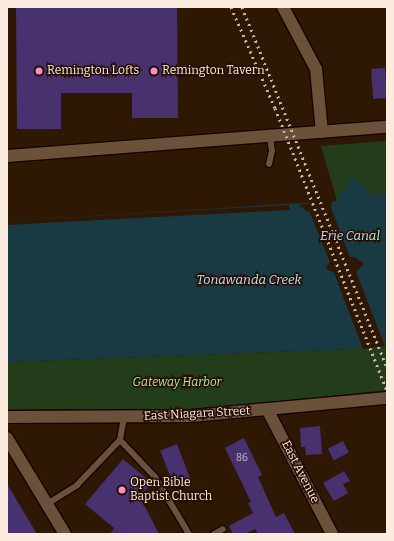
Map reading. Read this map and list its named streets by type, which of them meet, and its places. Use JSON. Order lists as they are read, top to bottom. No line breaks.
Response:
{"streets":{"street":["East Niagara Street","East Avenue"]},"crossings":[["East Niagara Street","East Avenue"]],"water":["Erie Canal","Tonawanda Creek"],"parks":["Gateway Harbor"],"places":["Remington Lofts","Remington Tavern","Open Bible Baptist Church"],"house_numbers":["86"]}
